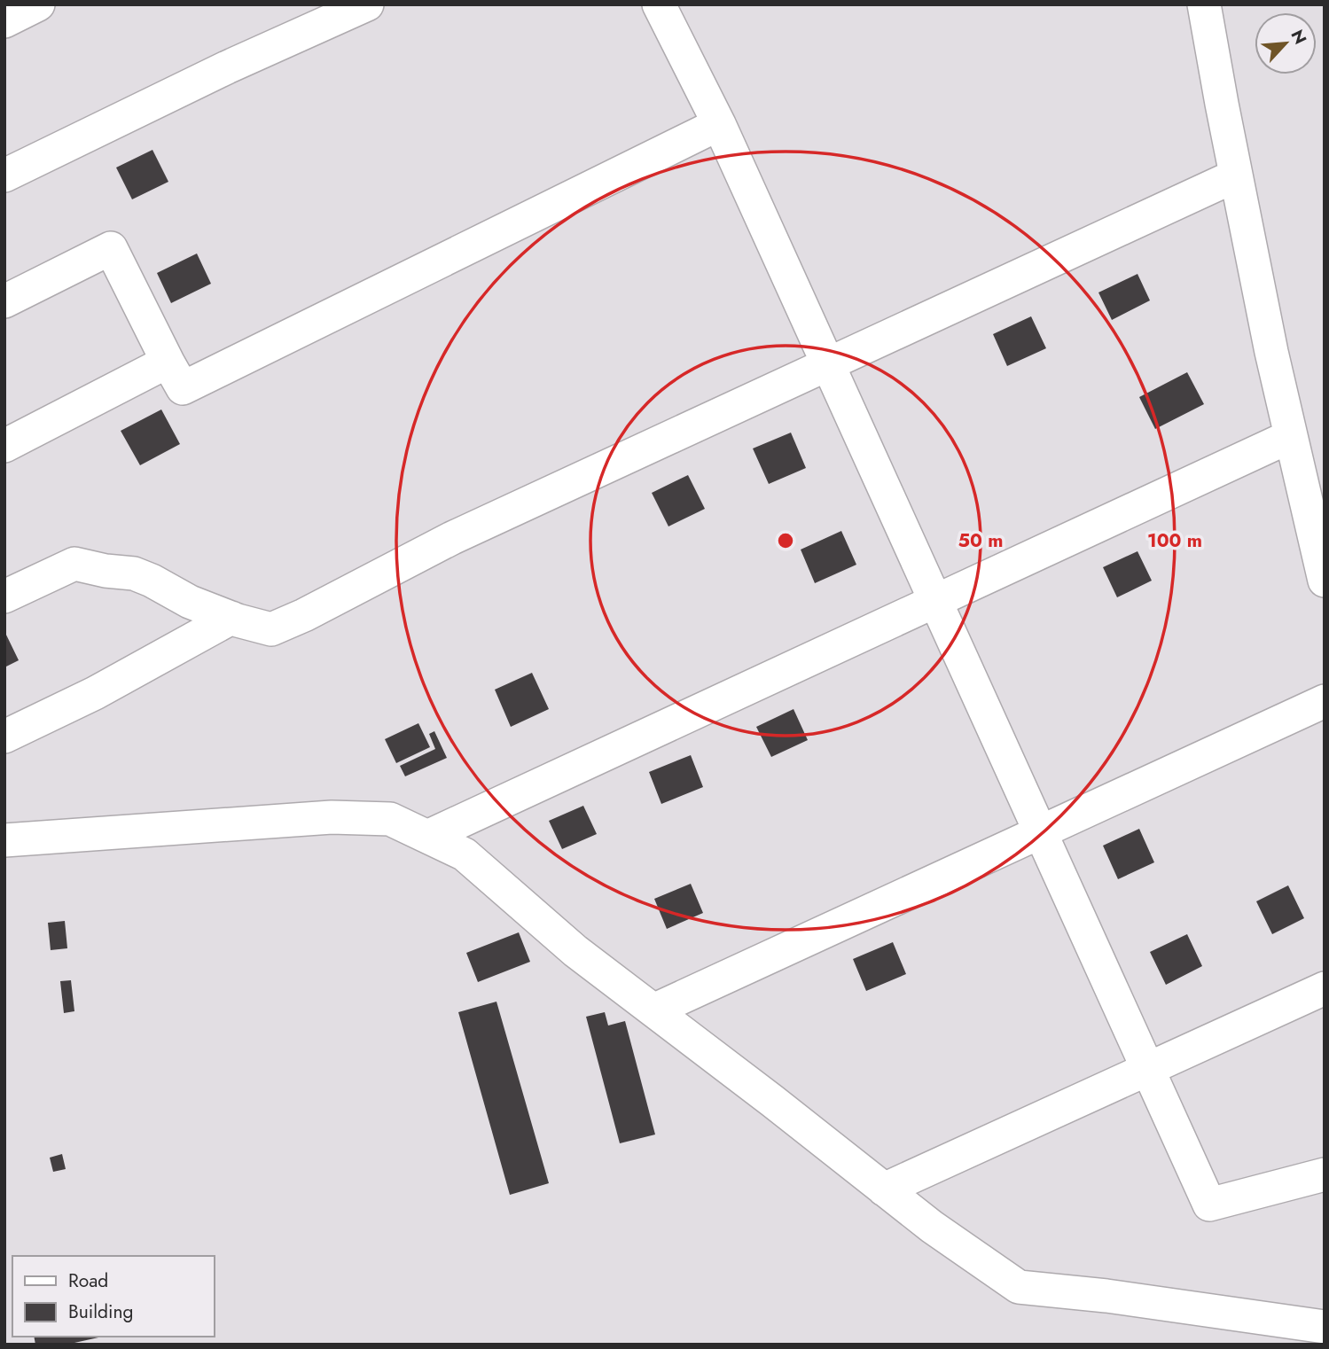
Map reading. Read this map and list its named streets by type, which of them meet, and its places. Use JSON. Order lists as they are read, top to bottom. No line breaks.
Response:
{"legend":["Road","Building"],"north":"top right","rings":["50 m","100 m"]}
